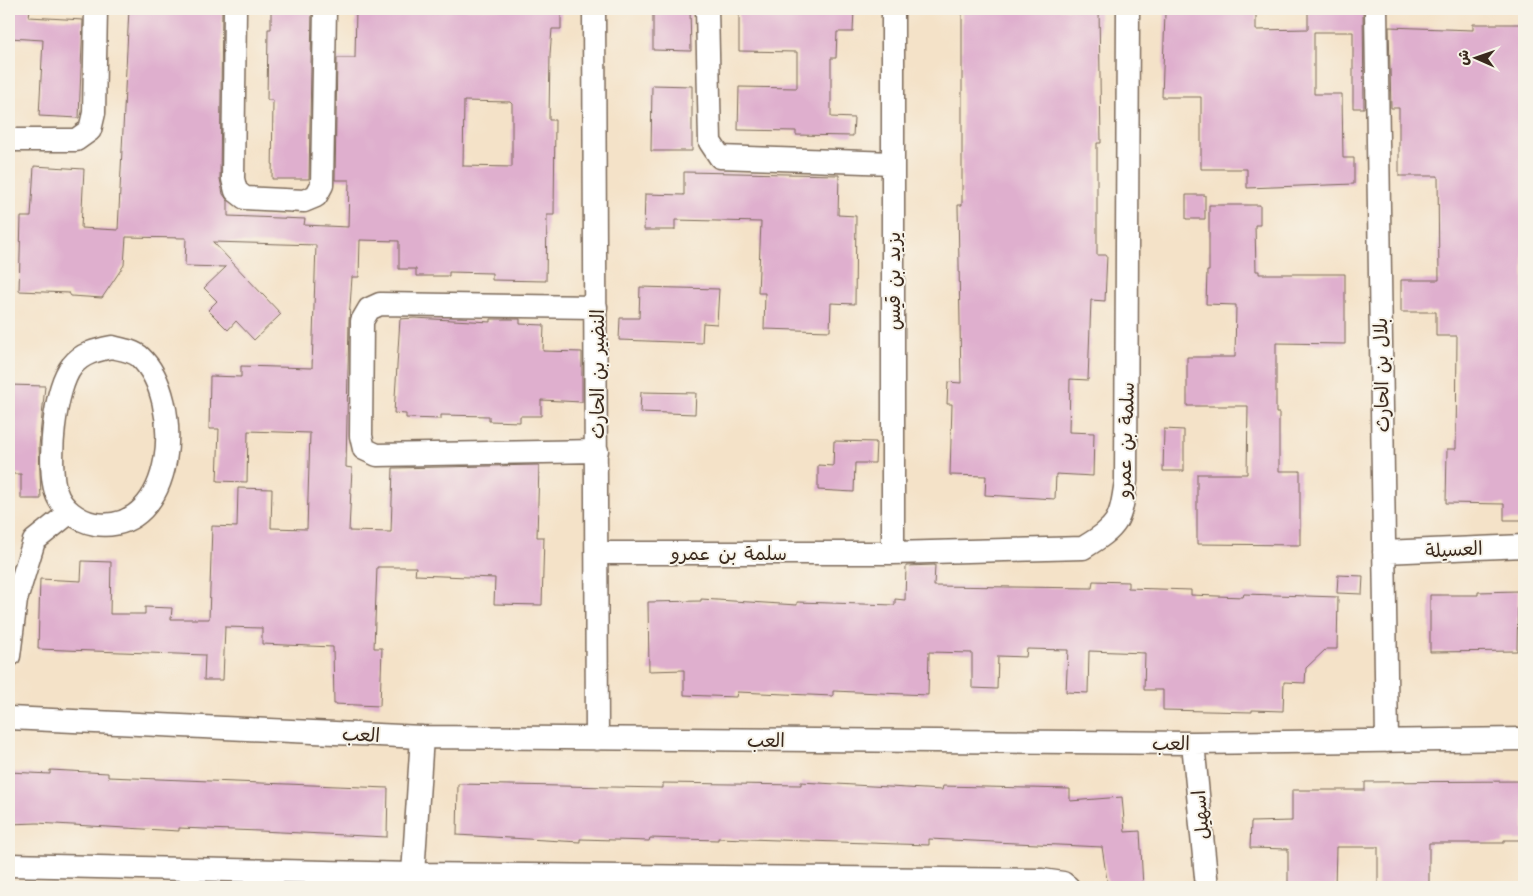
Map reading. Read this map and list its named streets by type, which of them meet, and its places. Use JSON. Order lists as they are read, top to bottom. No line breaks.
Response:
{"streets":{"street":["يزيد بن قيس","النضير بن الحارث","بلال بن الحارث","سلمة بن عمرو","العسيلة","العب","اسهيل"]},"crossings":[["يزيد بن قيس","سلمة بن عمرو"],["النضير بن الحارث","سلمة بن عمرو"],["النضير بن الحارث","العب"],["بلال بن الحارث","العسيلة"],["بلال بن الحارث","العب"],["العب","اسهيل"]],"north":"left"}
